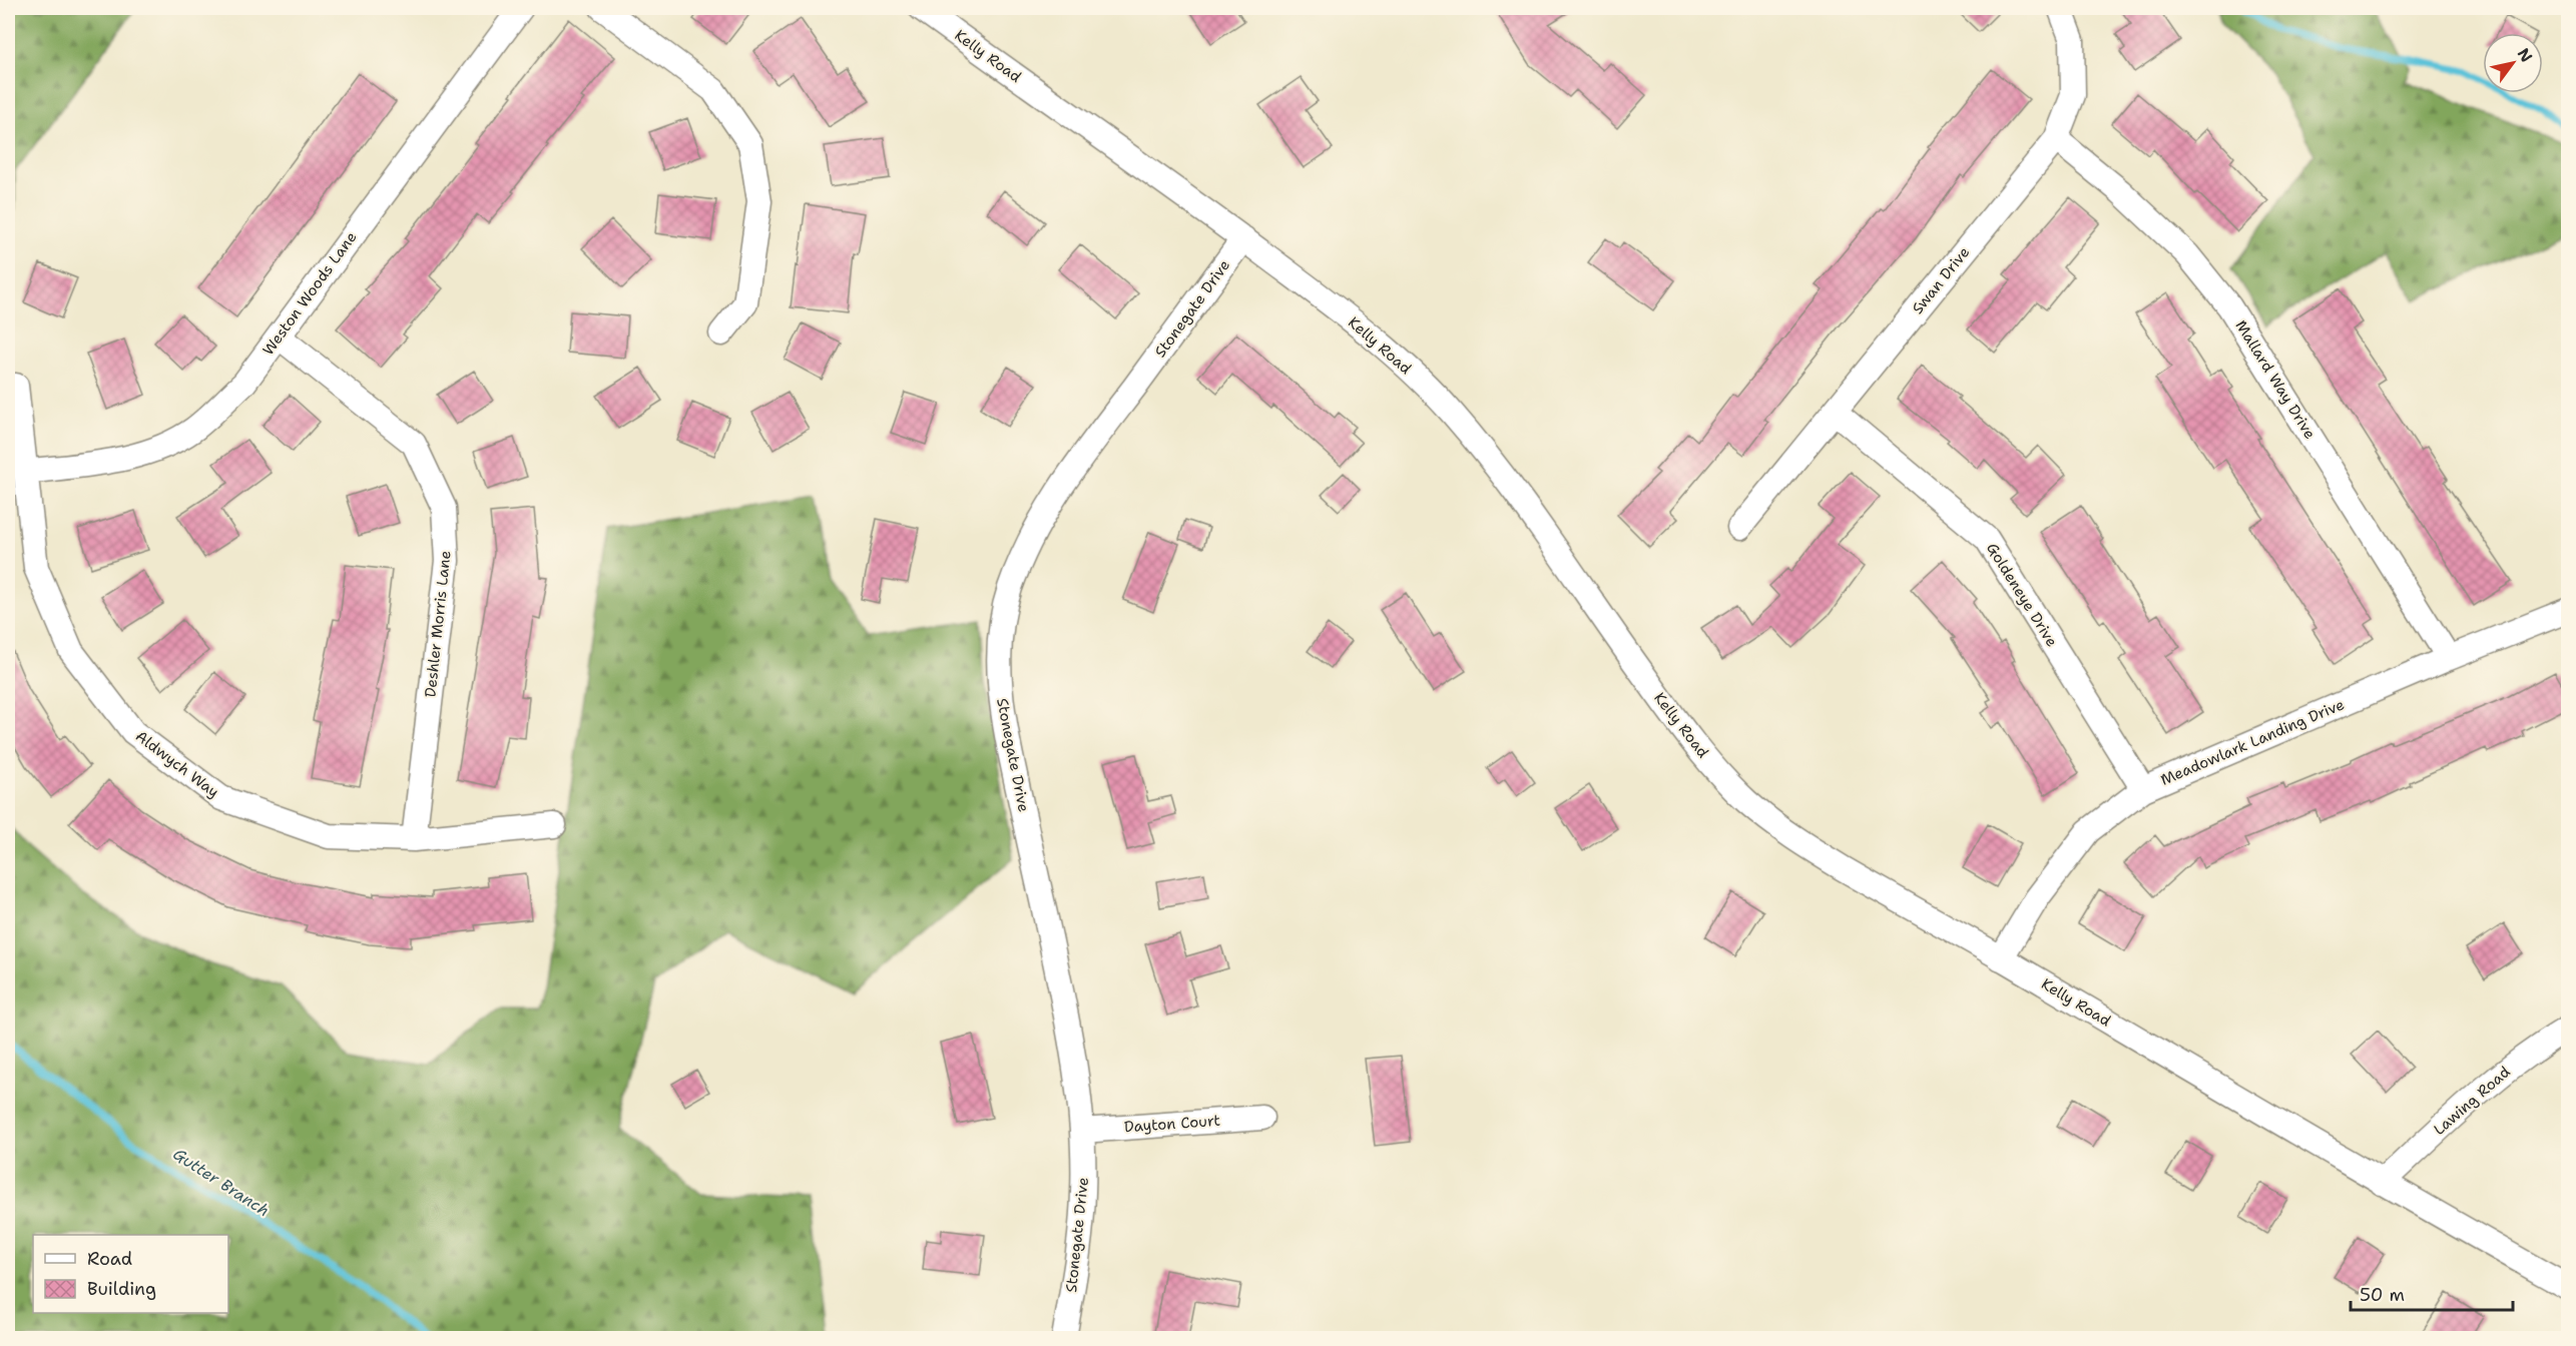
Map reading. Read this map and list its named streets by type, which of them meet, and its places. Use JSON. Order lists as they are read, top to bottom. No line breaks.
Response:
{"streets":{"street":["Kelly Road","Swan Drive","Weston Woods Lane","Stonegate Drive","Mallard Way Drive","Goldeneye Drive","Deshler Morris Lane","Meadowlark Landing Drive","Aldwych Way","Lawing Road","Dayton Court"]},"crossings":[["Kelly Road","Stonegate Drive"],["Kelly Road","Meadowlark Landing Drive"],["Kelly Road","Lawing Road"],["Swan Drive","Mallard Way Drive"],["Swan Drive","Goldeneye Drive"],["Weston Woods Lane","Deshler Morris Lane"],["Weston Woods Lane","Aldwych Way"],["Stonegate Drive","Dayton Court"],["Mallard Way Drive","Meadowlark Landing Drive"],["Goldeneye Drive","Meadowlark Landing Drive"],["Deshler Morris Lane","Aldwych Way"]],"water":["Gutter Branch"],"legend":["Road","Building"],"scale_bar":"50 m","north":"top right"}
